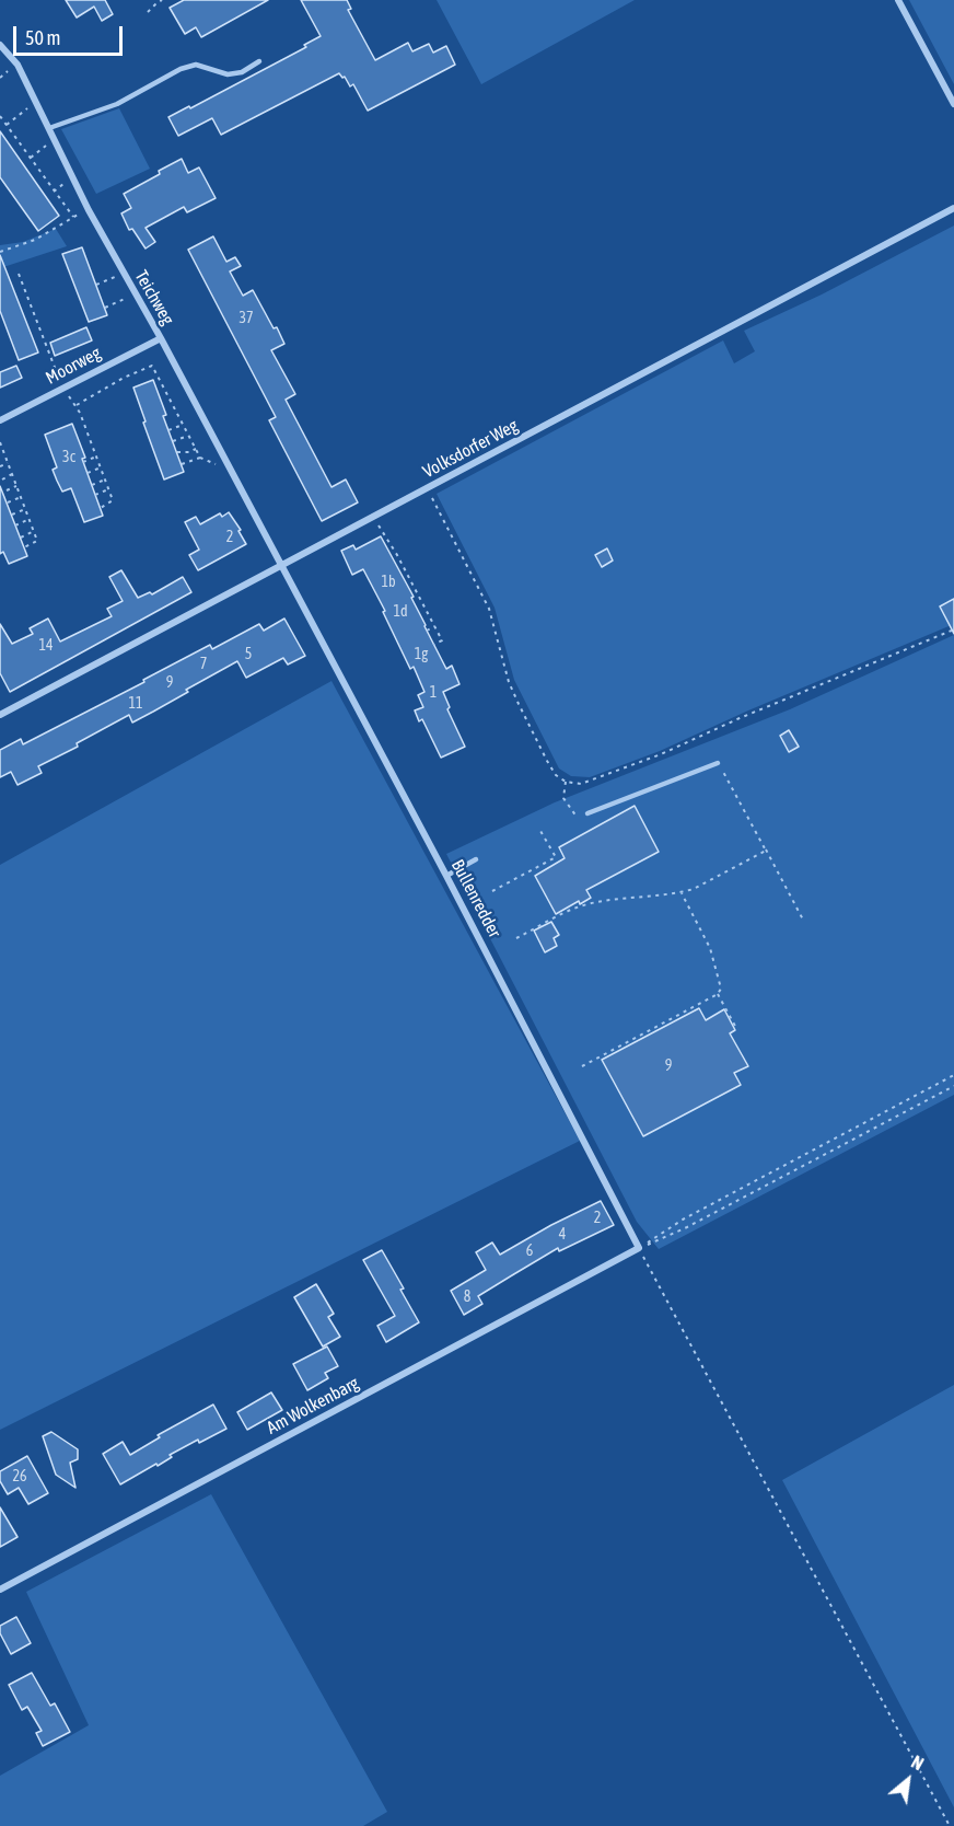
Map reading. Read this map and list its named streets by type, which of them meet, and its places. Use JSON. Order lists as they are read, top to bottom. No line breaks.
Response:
{"streets":{"street":["Teichweg","Moorweg","Volksdorfer Weg","Bullenredder","Am Wolkenbarg"]},"crossings":[["Teichweg","Moorweg"],["Teichweg","Volksdorfer Weg"],["Teichweg","Bullenredder"],["Volksdorfer Weg","Bullenredder"],["Bullenredder","Am Wolkenbarg"]],"house_numbers":["37","3c","2","1b","1d","14","5","1g","7","9","1","11","9","2","4","6","8","26"],"scale_bar":"50 m","north":"top right"}
